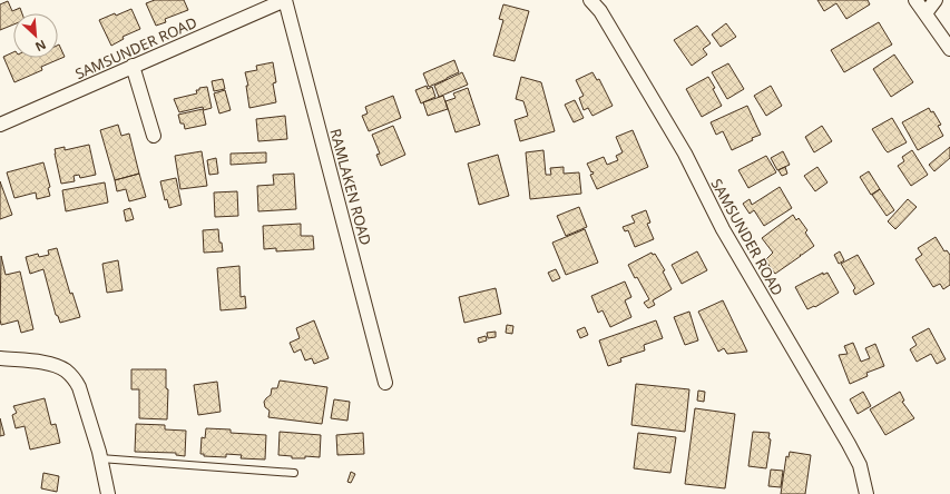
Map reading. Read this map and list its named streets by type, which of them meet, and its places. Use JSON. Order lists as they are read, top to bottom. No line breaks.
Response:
{"streets":{"street":["SAMSUNDER ROAD","RAMLAKEN ROAD"]},"crossings":[["SAMSUNDER ROAD","RAMLAKEN ROAD"]],"north":"bottom right"}
